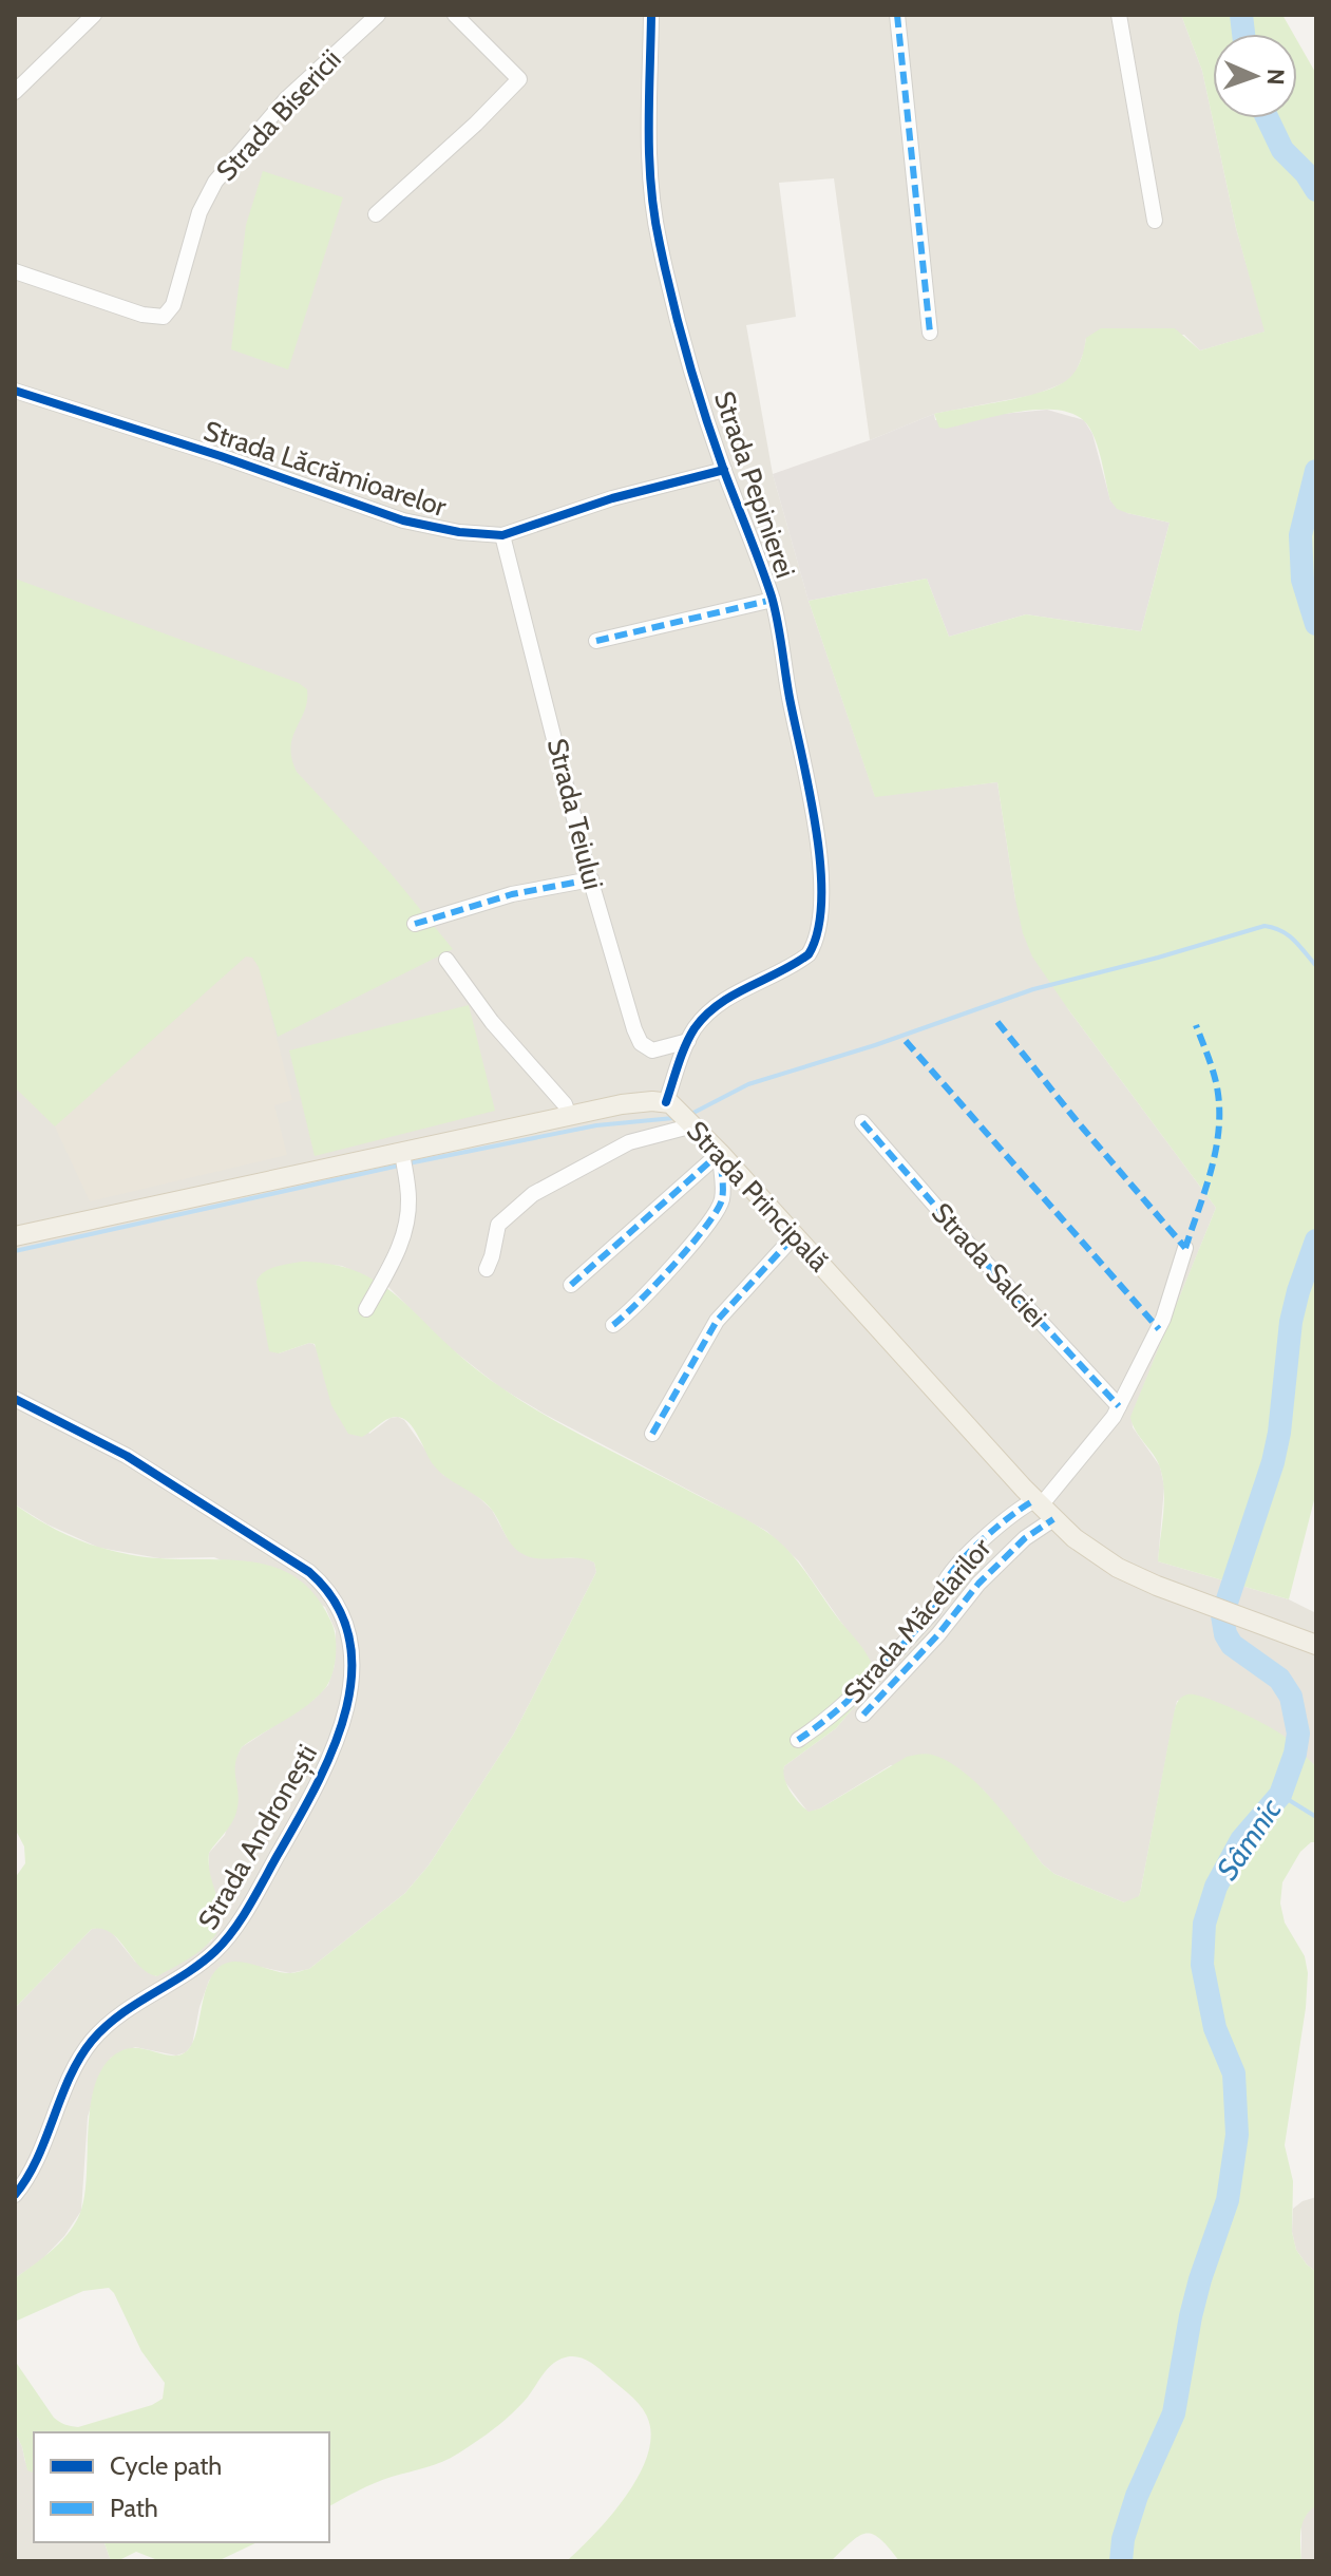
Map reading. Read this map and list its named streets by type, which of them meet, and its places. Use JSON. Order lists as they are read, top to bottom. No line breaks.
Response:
{"streets":{"main road":["Strada Principală"],"street":["Strada Bisericii","Strada Lăcrămioarelor","Strada Pepinierei","Strada Teiului","Strada Salciei","Strada Măcelarilor","Strada Andronești"]},"crossings":[["Strada Lăcrămioarelor","Strada Pepinierei"],["Strada Lăcrămioarelor","Strada Teiului"],["Strada Pepinierei","Strada Teiului"],["Strada Pepinierei","Strada Principală"],["Strada Principală","Strada Măcelarilor"]],"water":["Sâmnic"],"legend":["Cycle path","Path"],"north":"right"}
